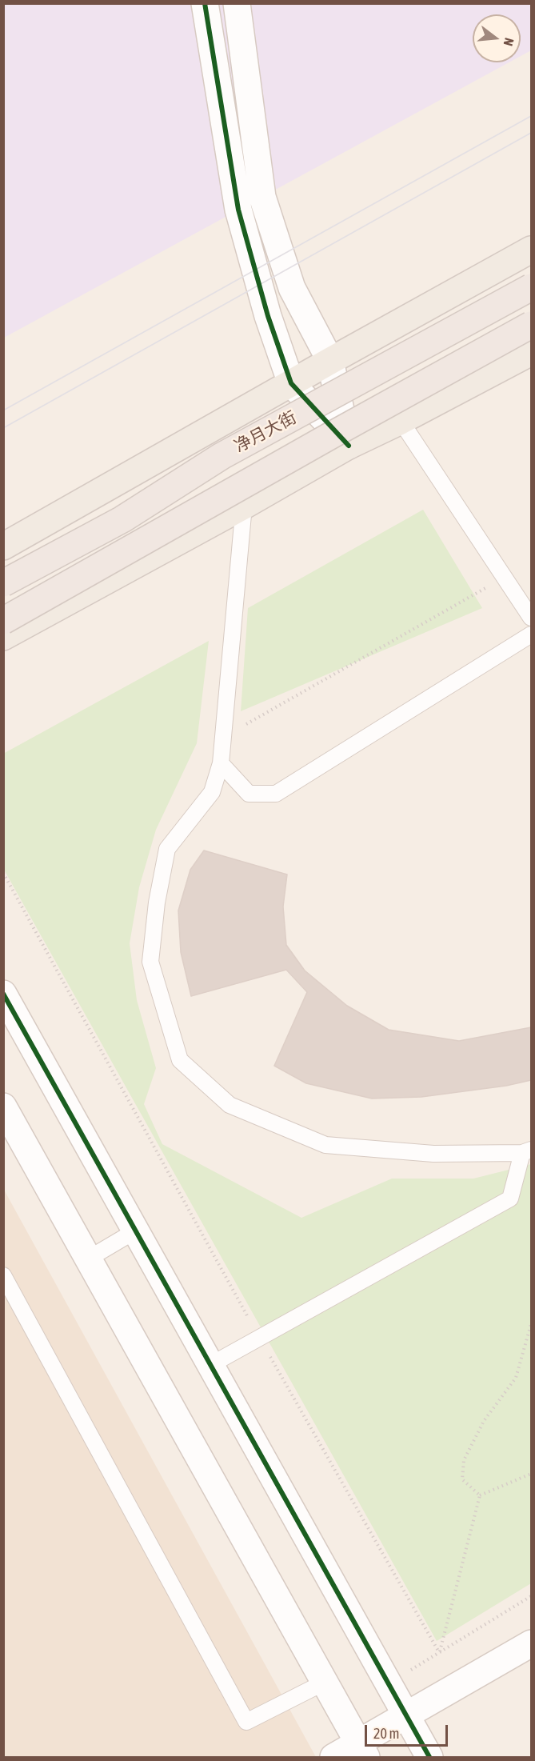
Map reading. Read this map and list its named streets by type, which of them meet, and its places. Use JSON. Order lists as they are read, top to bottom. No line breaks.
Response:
{"streets":{"highway":["净月大街"]},"scale_bar":"20 m","north":"right"}
